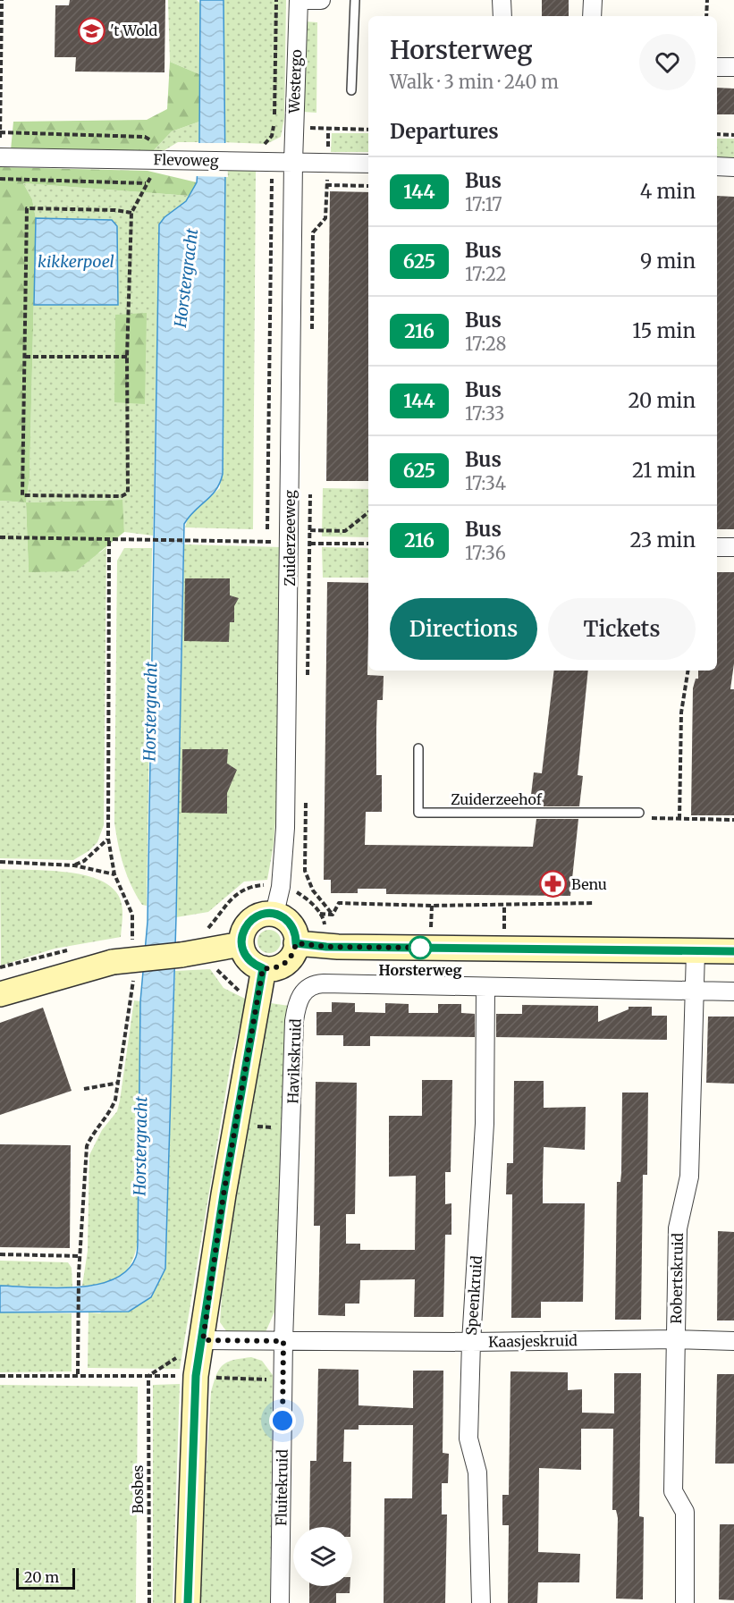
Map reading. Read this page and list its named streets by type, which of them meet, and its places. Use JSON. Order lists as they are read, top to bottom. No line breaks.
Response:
{"streets":{"street":["Westergo","Flevoweg","Zuiderzeeweg","Havikskruid","Robertskruid","Speenkruid","Kaasjeskruid","Fluitekruid"],"lane":["Zuiderzeehof"],"path":["Bosbes"]},"crossings":[["Westergo","Flevoweg"],["Westergo","Zuiderzeeweg"],["Flevoweg","Zuiderzeeweg"],["Havikskruid","Robertskruid"],["Havikskruid","Speenkruid"],["Havikskruid","Kaasjeskruid"],["Havikskruid","Fluitekruid"],["Robertskruid","Kaasjeskruid"],["Speenkruid","Kaasjeskruid"],["Kaasjeskruid","Fluitekruid"]],"water":["kikkerpoel","Horstergracht"],"places":{"school or university":["'t Wold"],"pharmacy":["Benu"],"other":["Horsterweg"]},"lines":["bus line 144"],"scale_bar":"20 m","page":{"heading":[["Horsterweg","Walk · 3 min · 240 m"],"Departures"],"list":[{"mark":"144","name":"Bus","note":"17:17","value":"4 min"},{"mark":"625","name":"Bus","note":"17:22","value":"9 min"},{"mark":"216","name":"Bus","note":"17:28","value":"15 min"},{"mark":"144","name":"Bus","note":"17:33","value":"20 min"},{"mark":"625","name":"Bus","note":"17:34","value":"21 min"},{"mark":"216","name":"Bus","note":"17:36","value":"23 min"}],"buttons":["Directions","Tickets"],"scale":"20 m"}}
